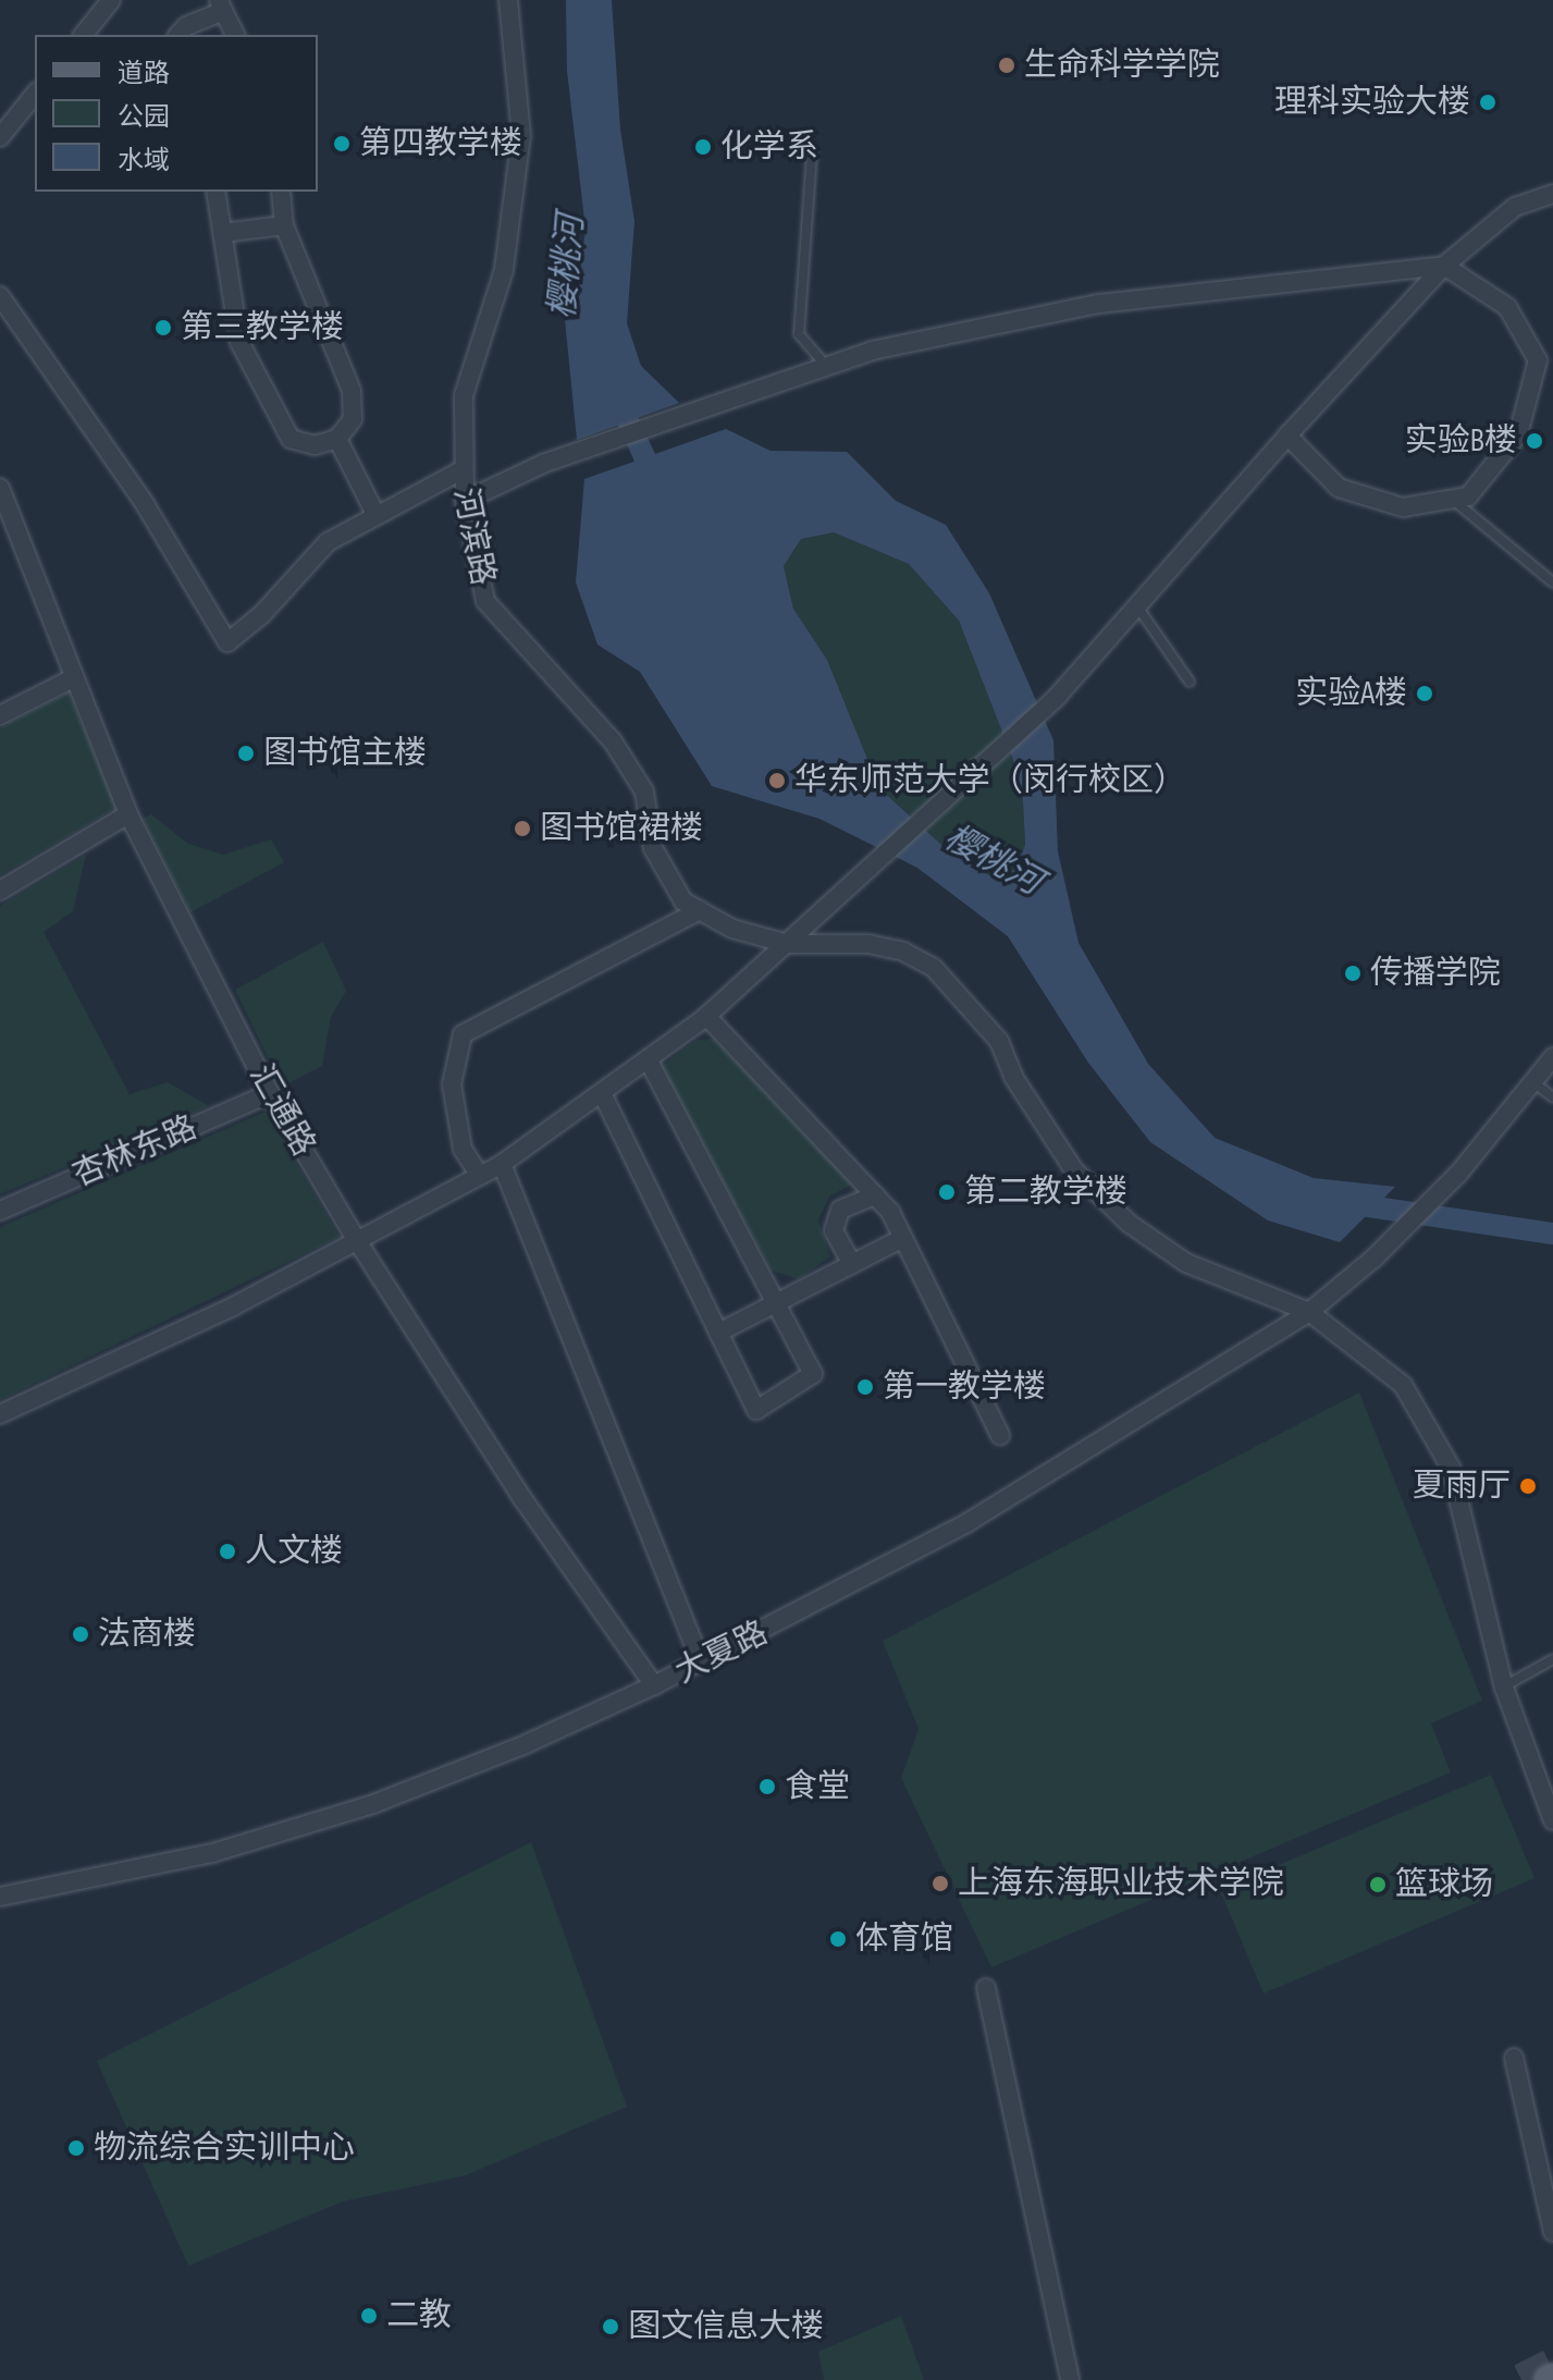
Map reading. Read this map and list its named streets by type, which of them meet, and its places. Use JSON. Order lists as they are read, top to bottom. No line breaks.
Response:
{"streets":{"street":["河滨路","汇通路","杏林东路","大夏路"]},"crossings":[["河滨路","大夏路"],["汇通路","杏林东路"],["汇通路","大夏路"]],"water":["樱桃河"],"places":["生命科学学院","理科实验大楼","第四教学楼","化学系","第三教学楼","实验B楼","实验A楼","图书馆主楼","华东师范大学（闵行校区）","图书馆裙楼","传播学院","第二教学楼","第一教学楼","夏雨厅","人文楼","法商楼","食堂","上海东海职业技术学院","篮球场","体育馆","物流综合实训中心","二教","图文信息大楼"],"legend":["道路","公园","水域"]}
